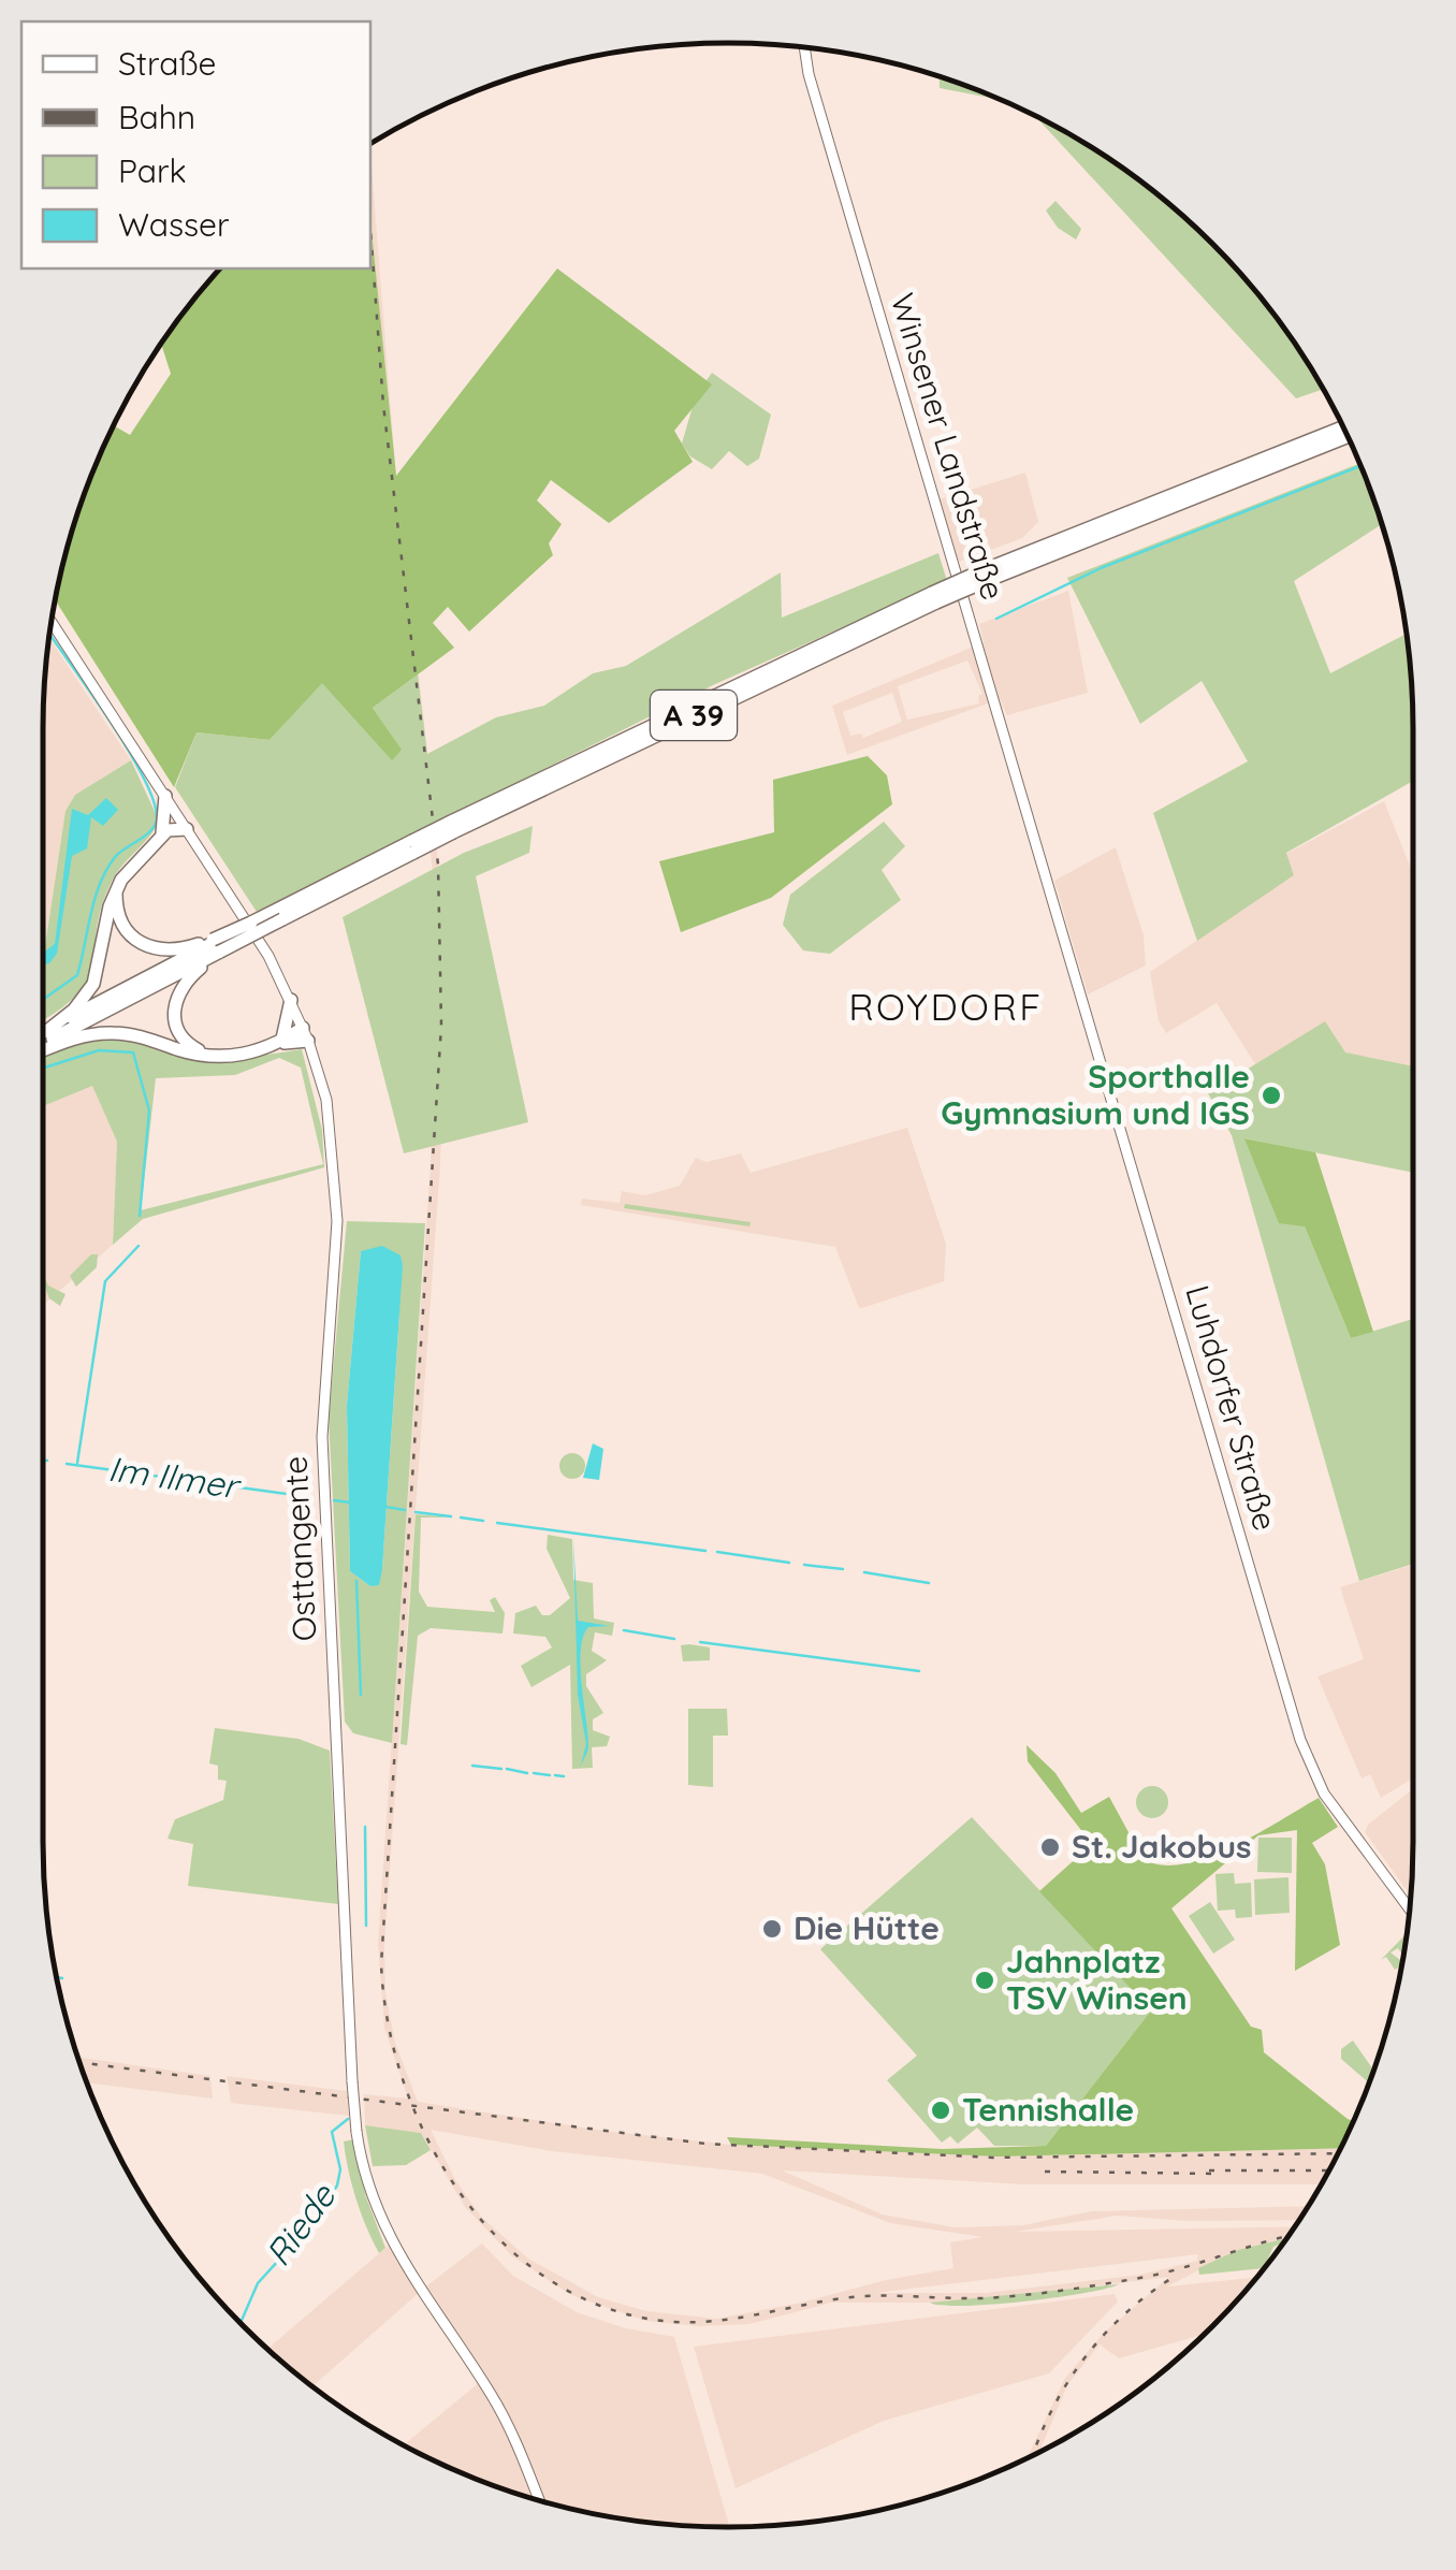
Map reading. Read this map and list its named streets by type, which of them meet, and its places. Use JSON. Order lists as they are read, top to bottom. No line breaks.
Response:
{"streets":{"highway":["A 39"],"main road":["Winsener Landstraße","Luhdorfer Straße","Osttangente"]},"crossings":[["Winsener Landstraße","Luhdorfer Straße"]],"districts":["ROYDORF"],"water":["Im Ilmer","Riede"],"places":["Sporthalle Gymnasium und IGS","St. Jakobus","Die Hütte","Jahnplatz TSV Winsen","Tennishalle"],"legend":["Straße","Bahn","Park","Wasser"]}
